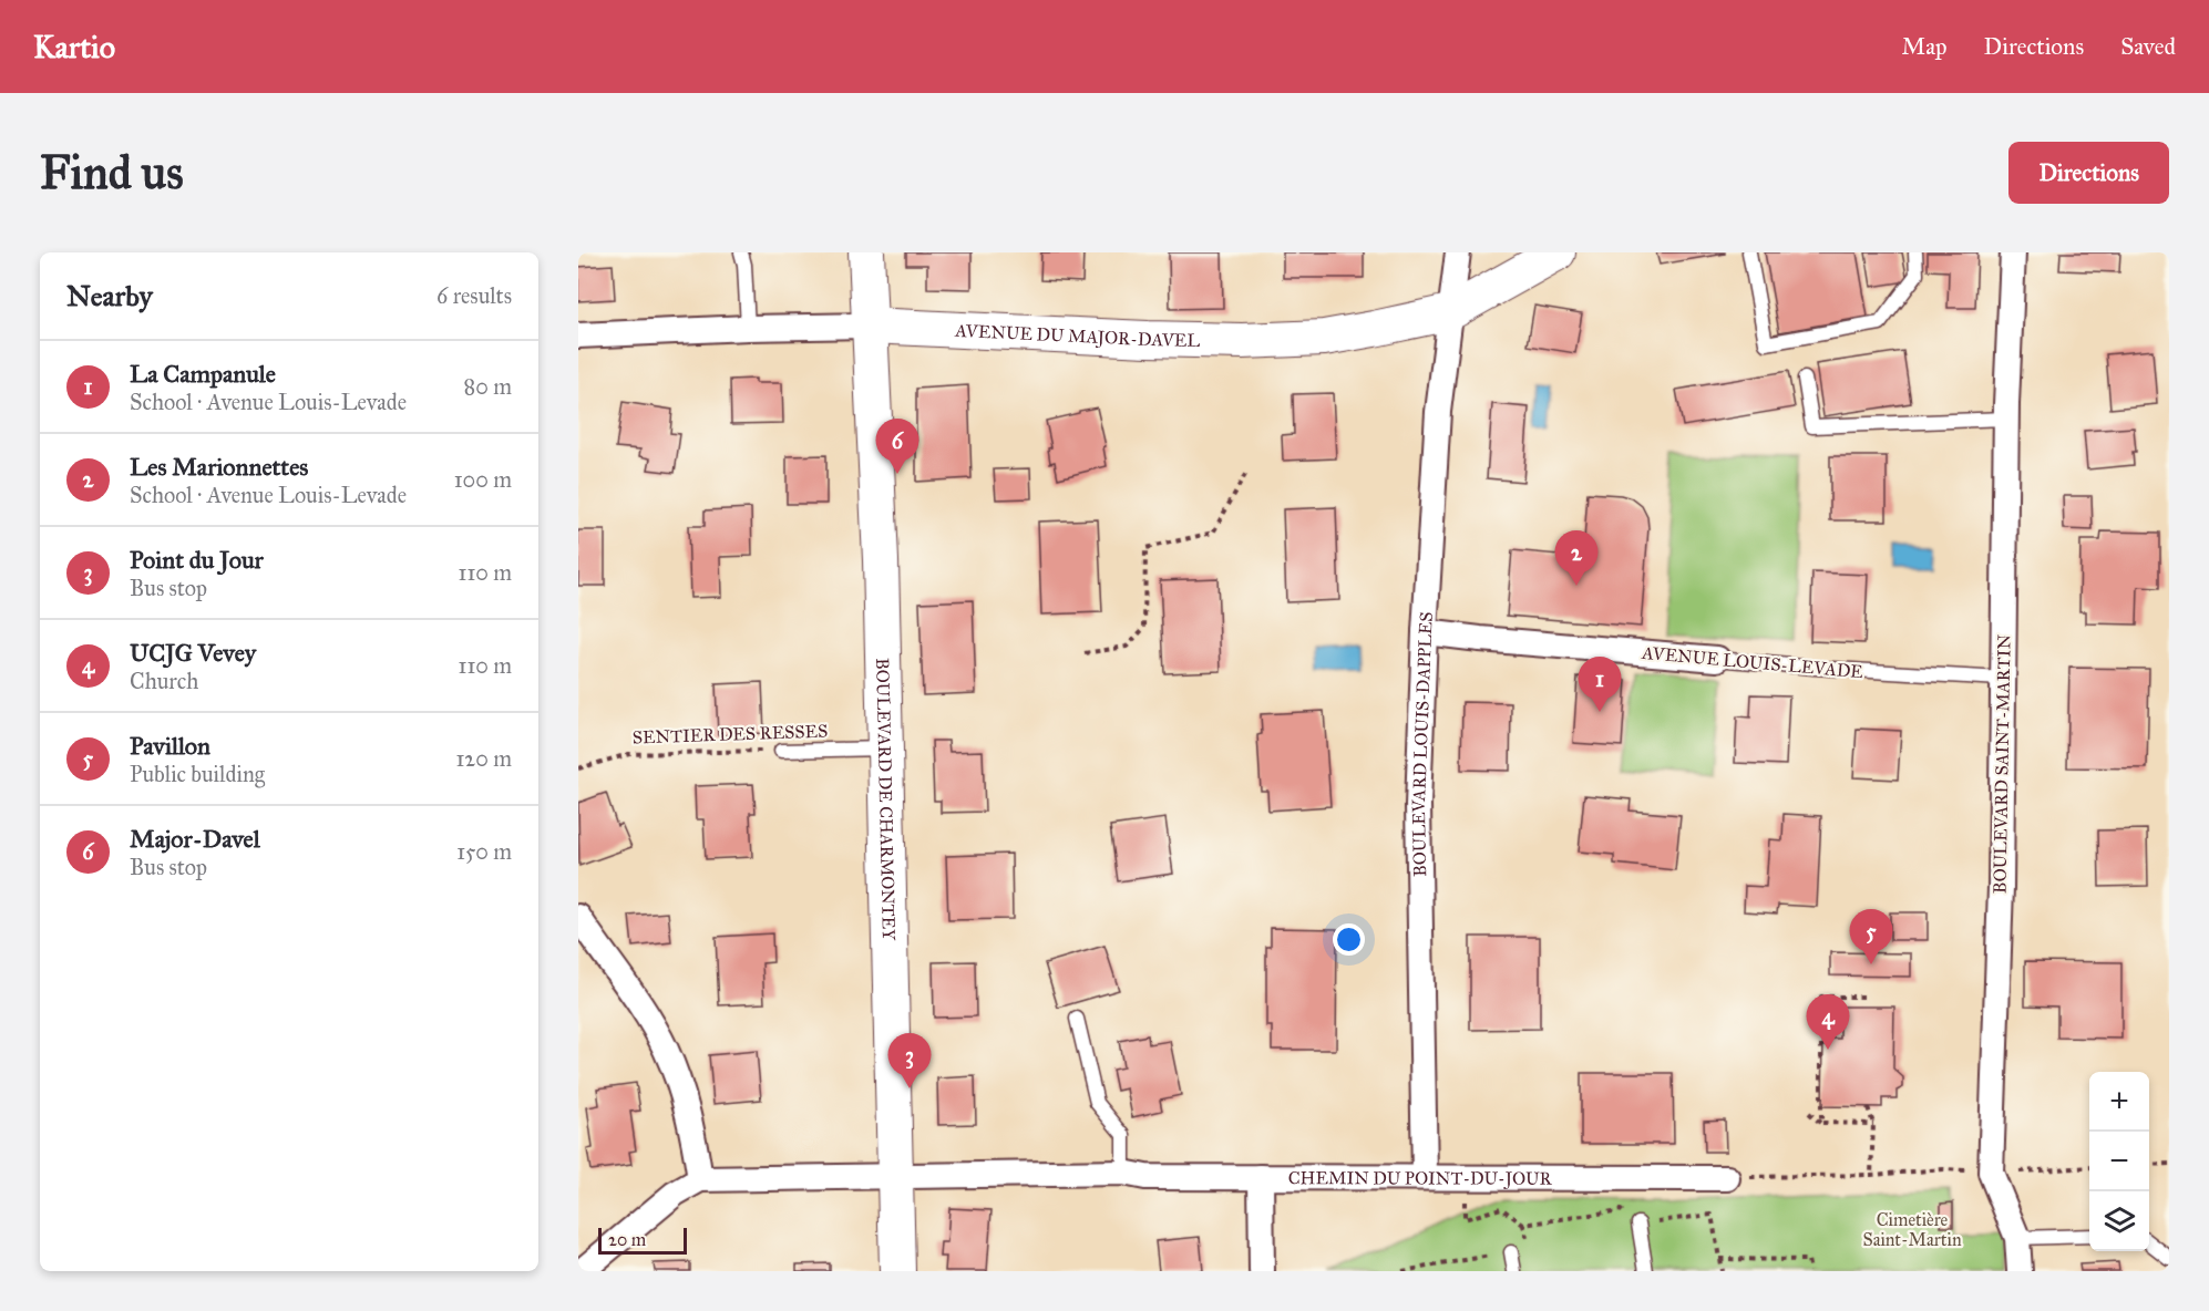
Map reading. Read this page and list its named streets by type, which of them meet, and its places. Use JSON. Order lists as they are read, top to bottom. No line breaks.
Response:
{"streets":{"street":["AVENUE DU MAJOR-DAVEL","AVENUE LOUIS-LEVADE","BOULEVARD LOUIS-DAPPLES","BOULEVARD SAINT-MARTIN","BOULEVARD DE CHARMONTEY","CHEMIN DU POINT-DU-JOUR"],"lane":["SENTIER DES RESSES"]},"crossings":[["AVENUE DU MAJOR-DAVEL","BOULEVARD LOUIS-DAPPLES"],["AVENUE DU MAJOR-DAVEL","BOULEVARD DE CHARMONTEY"],["AVENUE LOUIS-LEVADE","BOULEVARD LOUIS-DAPPLES"],["AVENUE LOUIS-LEVADE","BOULEVARD SAINT-MARTIN"],["SENTIER DES RESSES","BOULEVARD DE CHARMONTEY"],["BOULEVARD LOUIS-DAPPLES","CHEMIN DU POINT-DU-JOUR"],["BOULEVARD DE CHARMONTEY","CHEMIN DU POINT-DU-JOUR"]],"parks":["Cimetière Saint-Martin"],"scale_bar":"20 m","page":{"header":"Kartio","nav":["Map","Directions","Saved"],"buttons":"Directions","title":"Find us","heading":["Nearby","6 results"],"list":[{"mark":"1","name":"La Campanule","note":"School · Avenue Louis-Levade","value":"80 m"},{"mark":"2","name":"Les Marionnettes","note":"School · Avenue Louis-Levade","value":"100 m"},{"mark":"3","name":"Point du Jour","note":"Bus stop","value":"110 m"},{"mark":"4","name":"UCJG Vevey","note":"Church","value":"110 m"},{"mark":"5","name":"Pavillon","note":"Public building","value":"120 m"},{"mark":"6","name":"Major-Davel","note":"Bus stop","value":"150 m"}],"pins":["6","2","1","5","4","3"],"map_buttons":["+","−"],"scale":"20 m"}}
